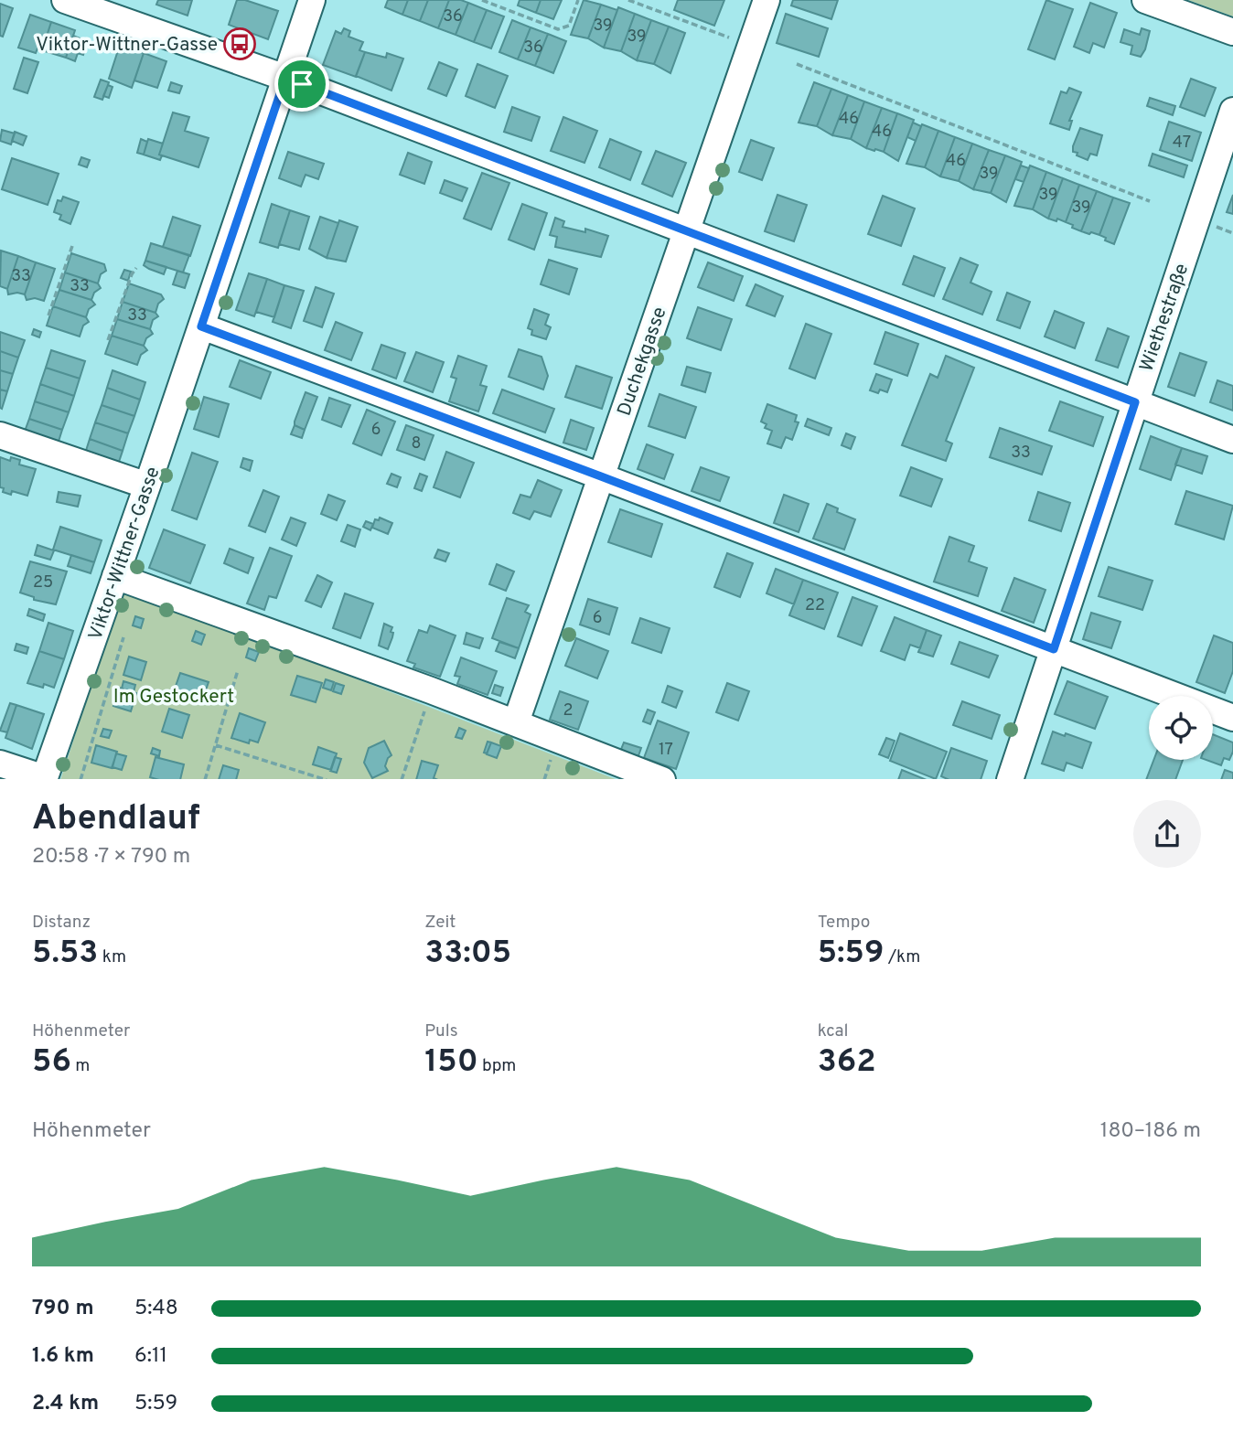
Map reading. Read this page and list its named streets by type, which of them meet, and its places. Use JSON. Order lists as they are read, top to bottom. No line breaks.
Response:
{"streets":{"street":["Wiethestraße","Duchekgasse","Viktor-Wittner-Gasse"]},"parks":["Im Gestockert"],"places":{"bus stop":["Viktor-Wittner-Gasse"]},"house_numbers":["36","39","39","36","46","46","47","46","39","39","39","33","33","33","6","8","33","25","22","6","2","17"],"page":{"heading":["Abendlauf","20:58 · 7 × 790 m"],"stats":[["Distanz","5.53 km"],["Zeit","33:05"],["Tempo","5:59 /km"],["Höhenmeter","56 m"],["Puls","150 bpm"],["kcal","362"]],"chart":["Höhenmeter","180–186 m"],"list":[{"name":"790 m","note":"5:48"},{"name":"1.6 km","note":"6:11"},{"name":"2.4 km","note":"5:59"}]}}
